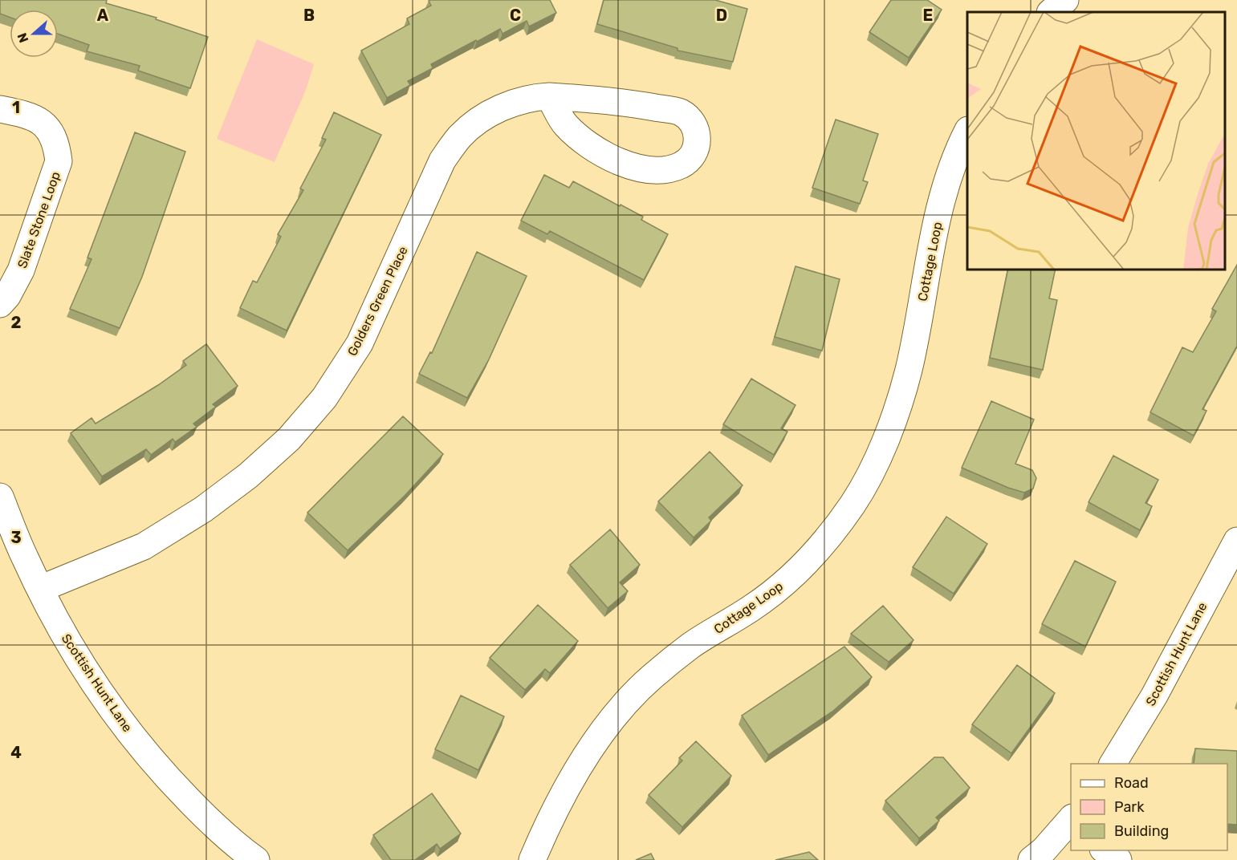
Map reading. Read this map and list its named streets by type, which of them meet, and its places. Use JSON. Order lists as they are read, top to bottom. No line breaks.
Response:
{"streets":{"street":["Slate Stone Loop","Cottage Loop","Golders Green Place","Scottish Hunt Lane"]},"crossings":[["Golders Green Place","Scottish Hunt Lane"]],"legend":["Road","Park","Building"],"north":"left","grid":{"columns":["A","B","C","D","E"],"rows":["1","2","3","4"]}}
